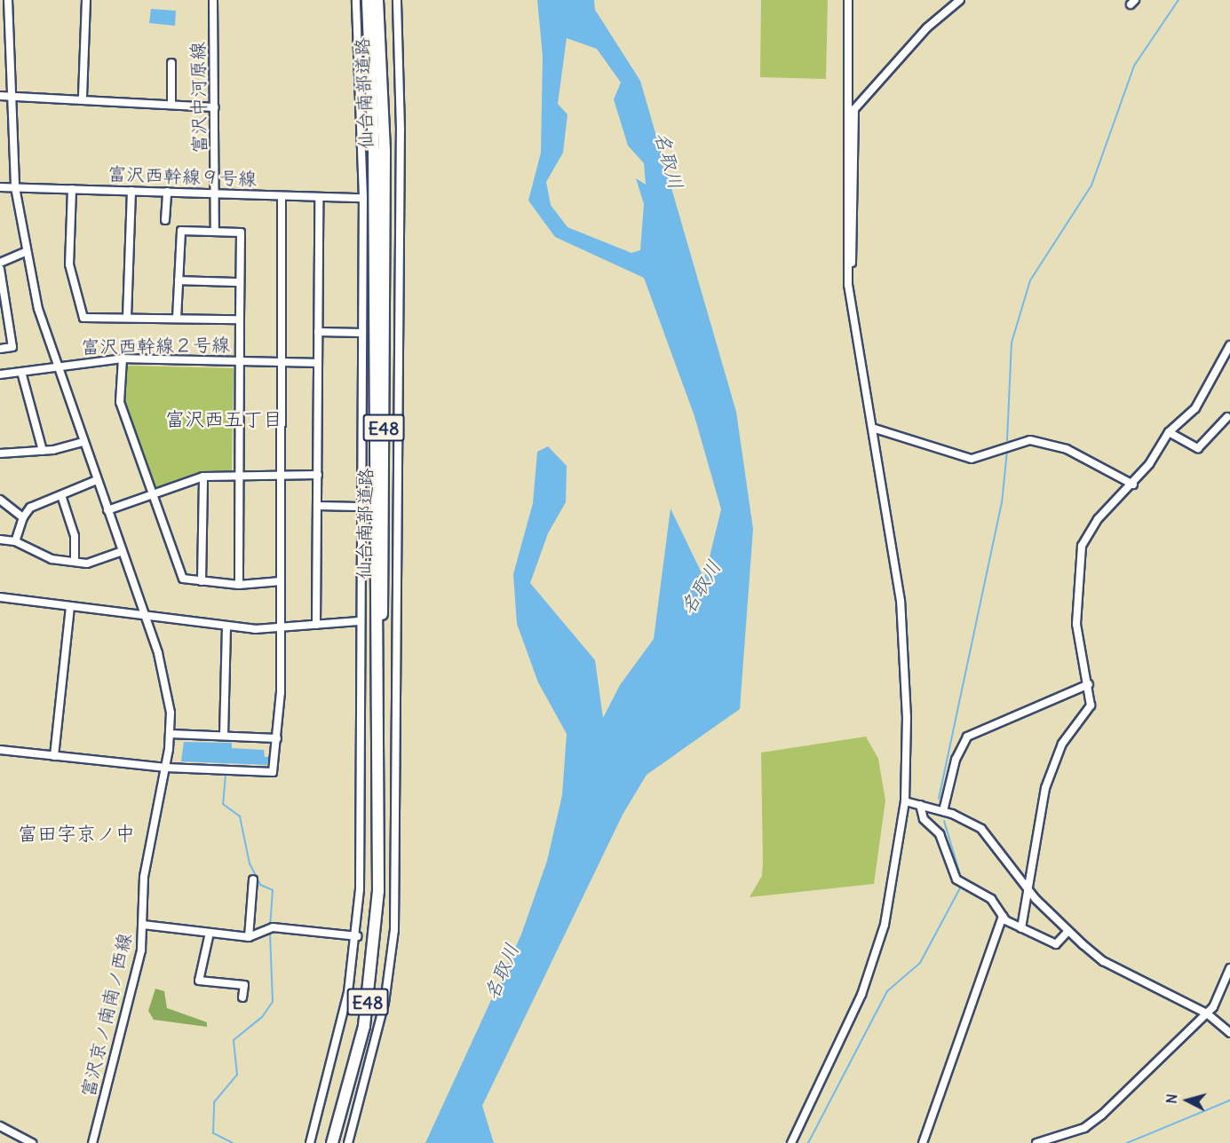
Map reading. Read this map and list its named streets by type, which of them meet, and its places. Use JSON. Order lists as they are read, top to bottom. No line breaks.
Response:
{"streets":{"highway":["仙台南部道路","E48"],"street":["富沢中河原線","富沢西幹線９号線","富沢西幹線２号線","富沢京ノ南南ノ西線"]},"crossings":[["富沢中河原線","富沢西幹線９号線"],["富沢西幹線９号線","富沢京ノ南南ノ西線"],["富沢西幹線２号線","富沢京ノ南南ノ西線"]],"districts":["富沢西五丁目","富田字京ノ中"],"water":["名取川"],"north":"left"}
